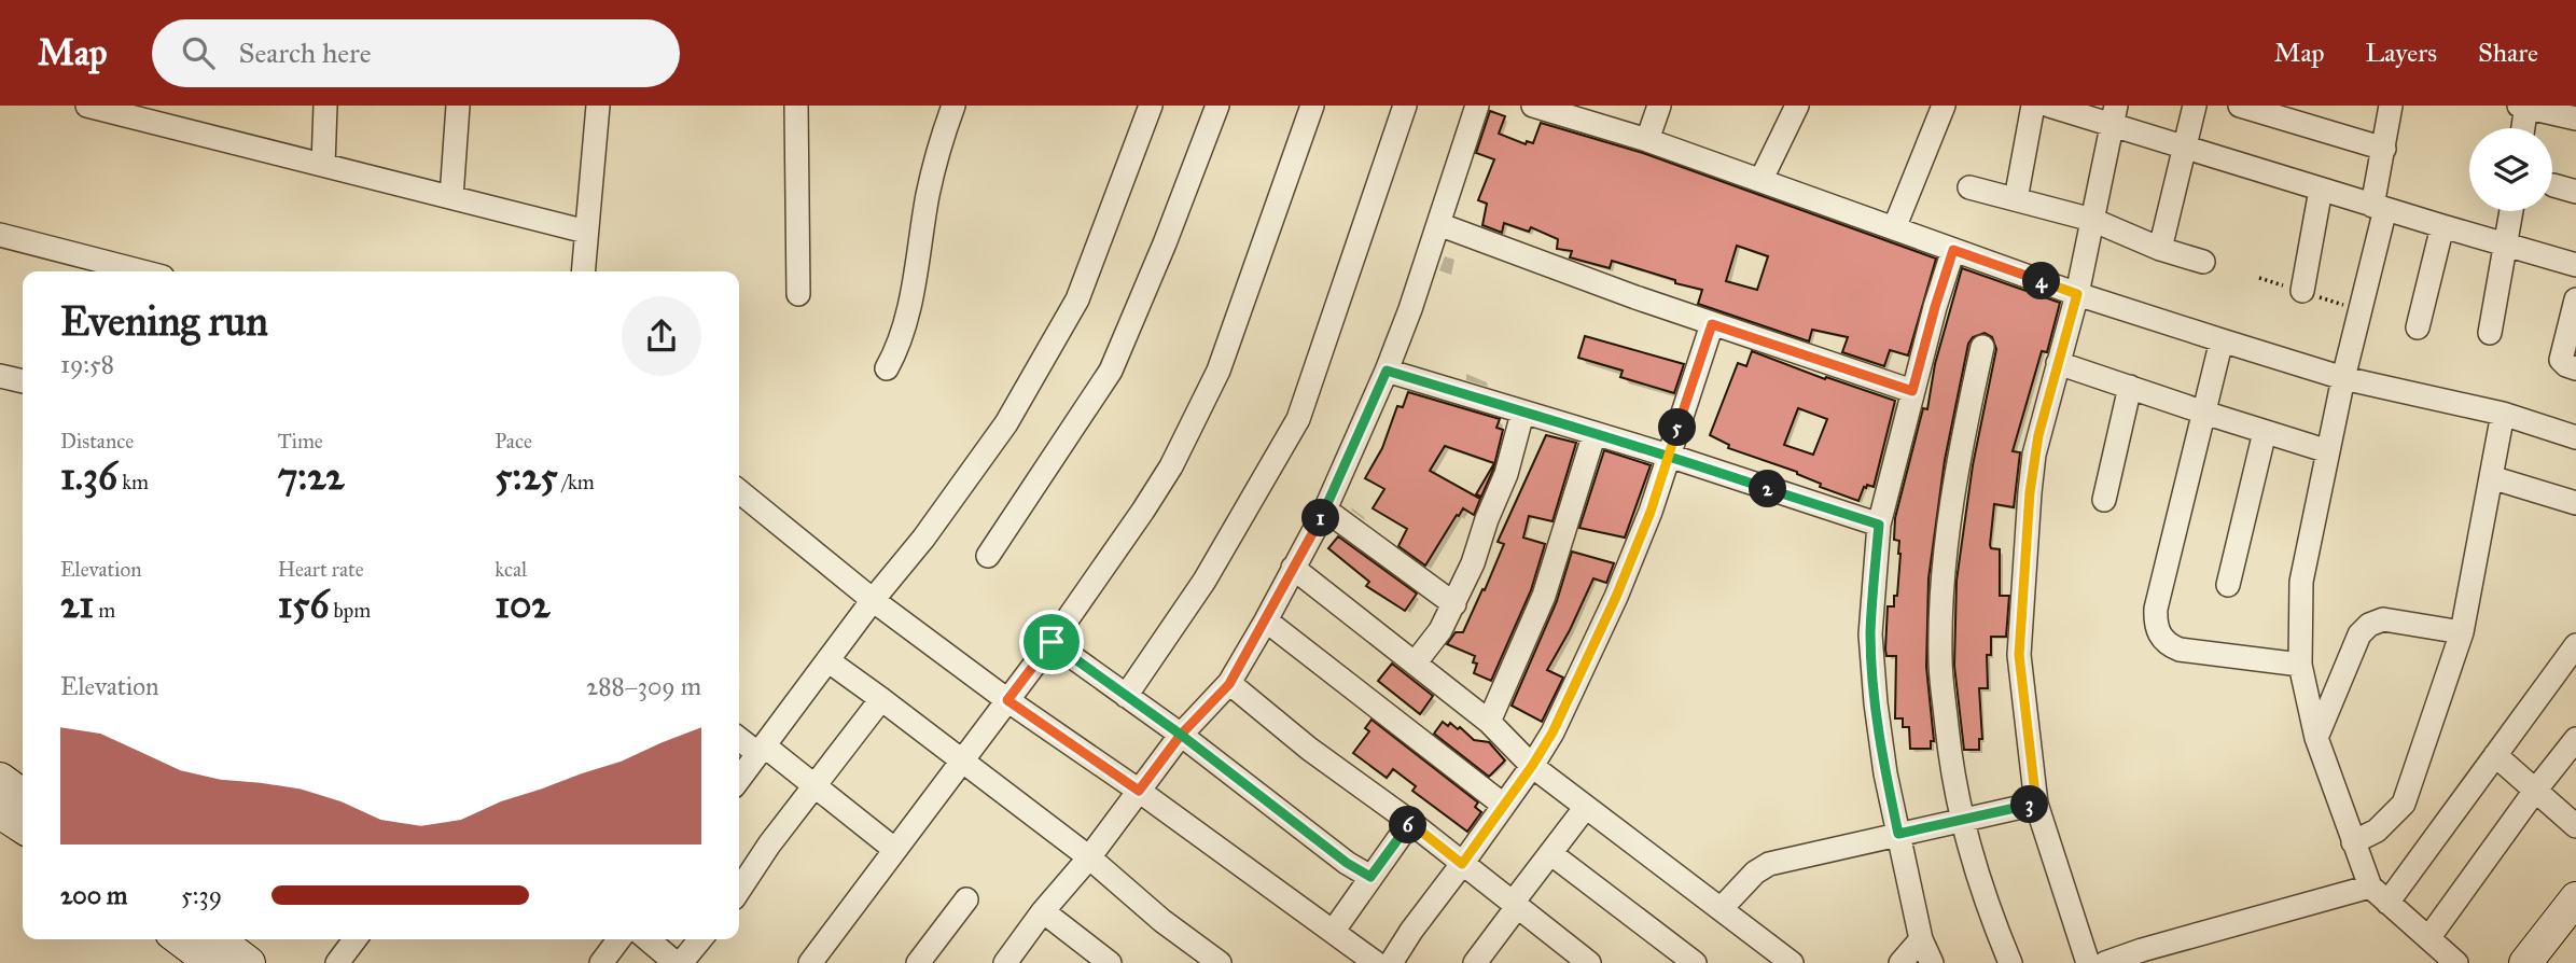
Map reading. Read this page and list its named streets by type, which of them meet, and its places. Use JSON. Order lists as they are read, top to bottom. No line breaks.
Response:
{"page":{"header":"Map","search":"Search here","nav":["Map","Layers","Share"],"pins":["4","5","2","1","3","6"],"heading":["Evening run","19:58"],"stats":[["Distance","1.36 km"],["Time","7:22"],["Pace","5:25 /km"],["Elevation","21 m"],["Heart rate","156 bpm"],["kcal","102"]],"chart":["Elevation","288–309 m"],"list":[{"name":"200 m","note":"5:39"}]}}
